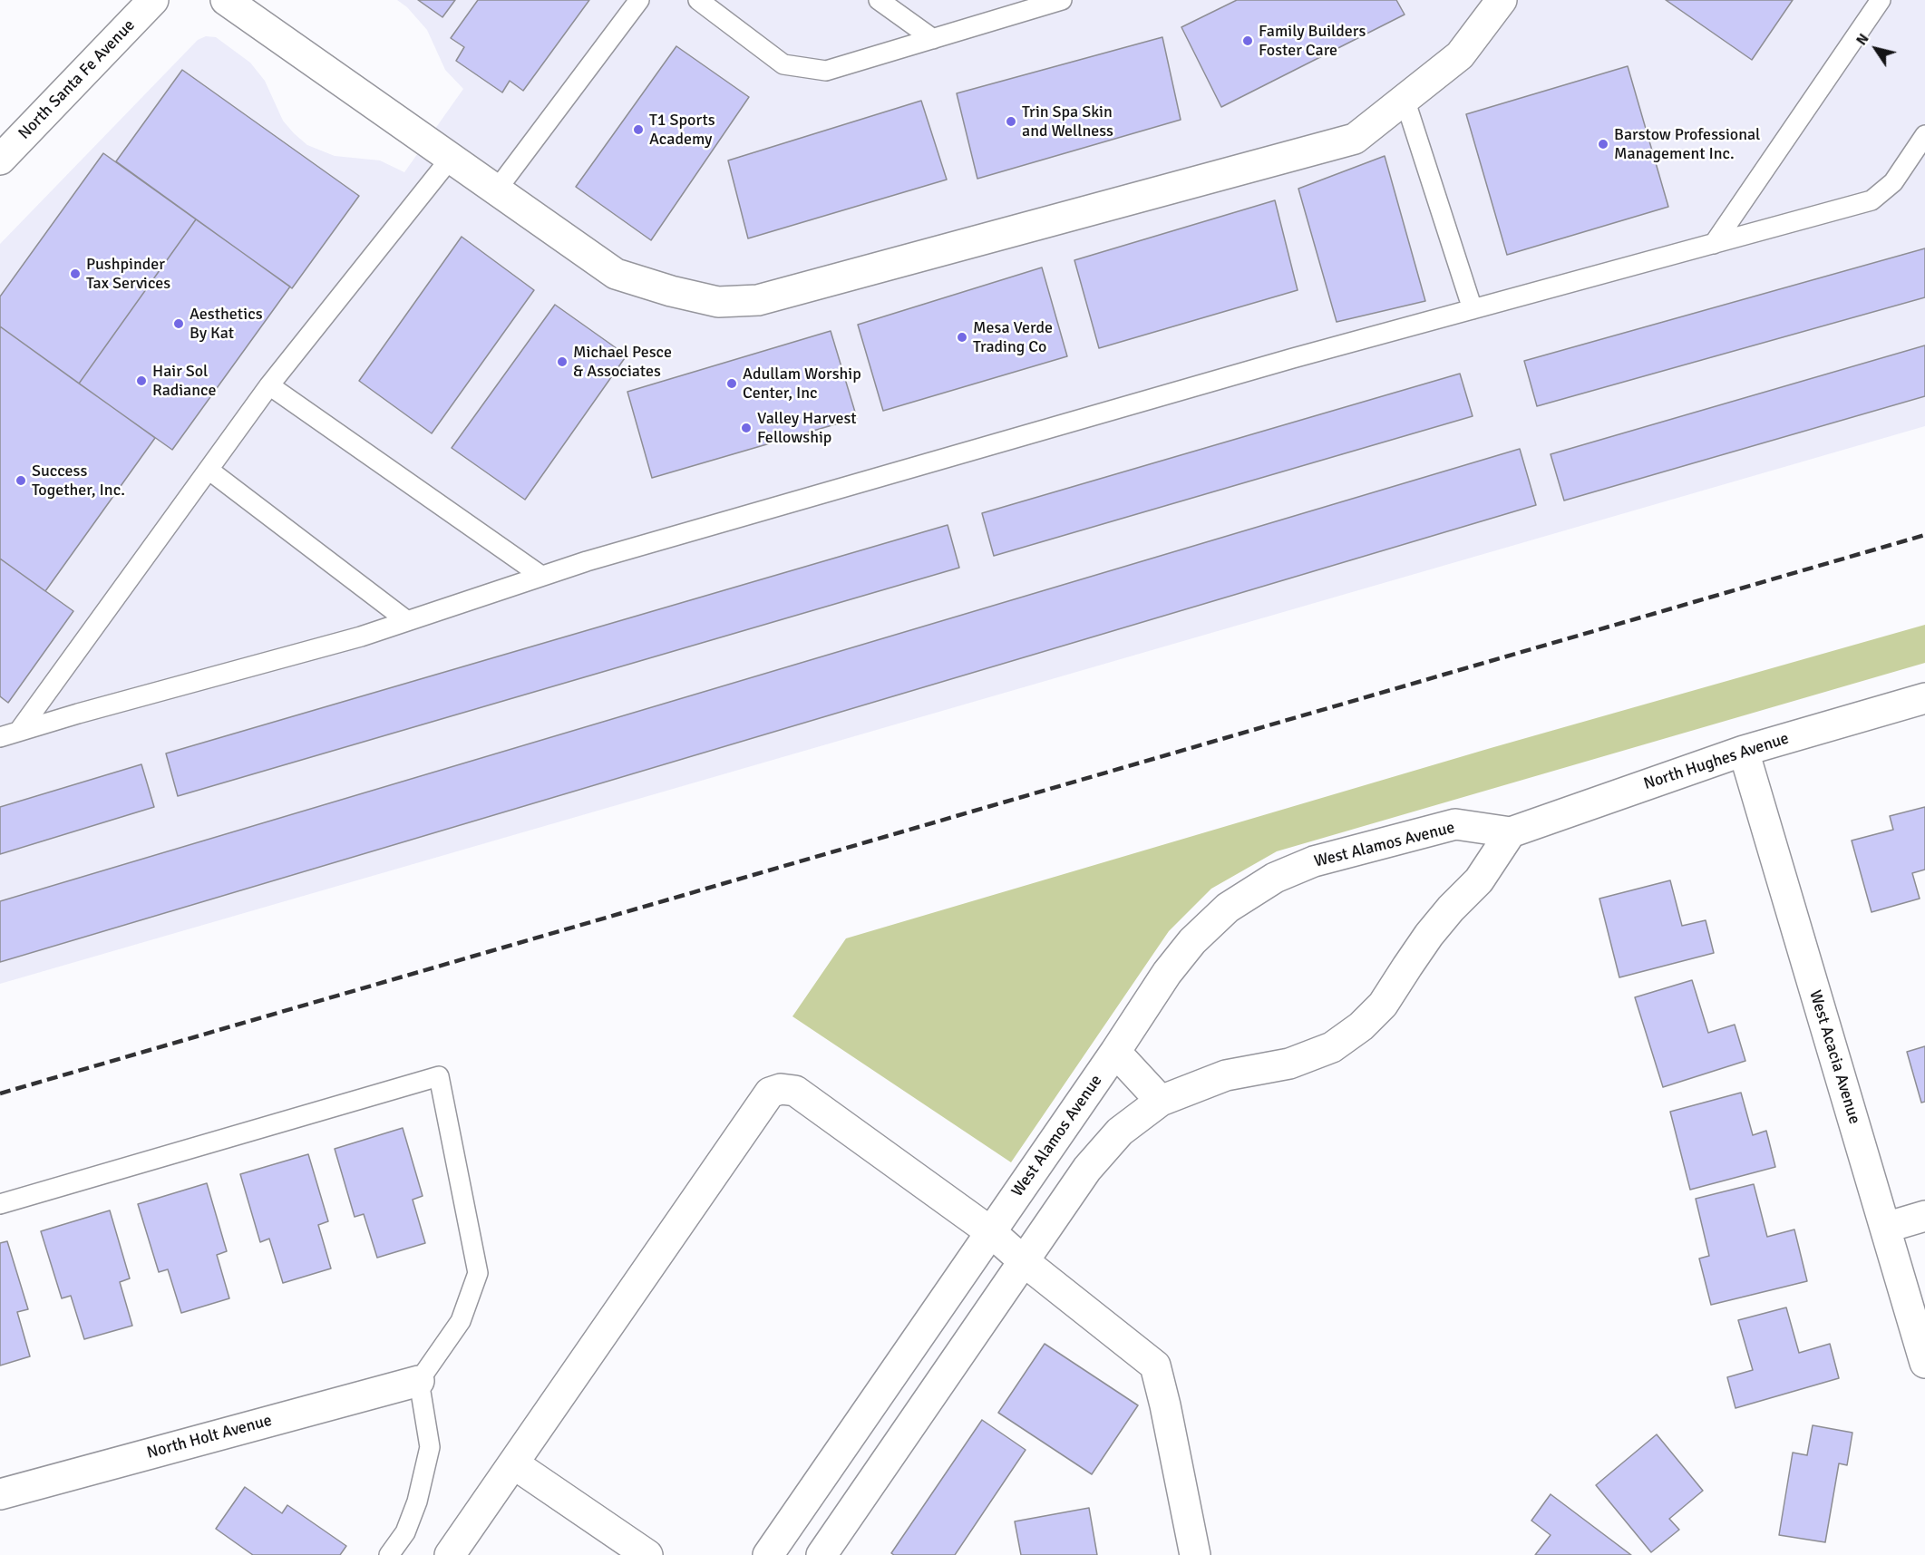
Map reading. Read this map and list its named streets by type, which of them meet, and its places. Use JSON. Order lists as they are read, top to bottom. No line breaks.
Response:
{"streets":{"street":["North Santa Fe Avenue","North Hughes Avenue","West Alamos Avenue","West Acacia Avenue","North Holt Avenue"]},"crossings":[["North Hughes Avenue","West Alamos Avenue"],["North Hughes Avenue","West Acacia Avenue"]],"places":["Family Builders Foster Care","Trin Spa Skin and Wellness","T1 Sports Academy","Barstow Professional Management Inc.","Pushpinder Tax Services","Aesthetics By Kat","Mesa Verde Trading Co","Michael Pesce & Associates","Hair Sol Radiance","Adullam Worship Center, Inc","Valley Harvest Fellowship","Success Together, Inc."],"north":"top left"}
